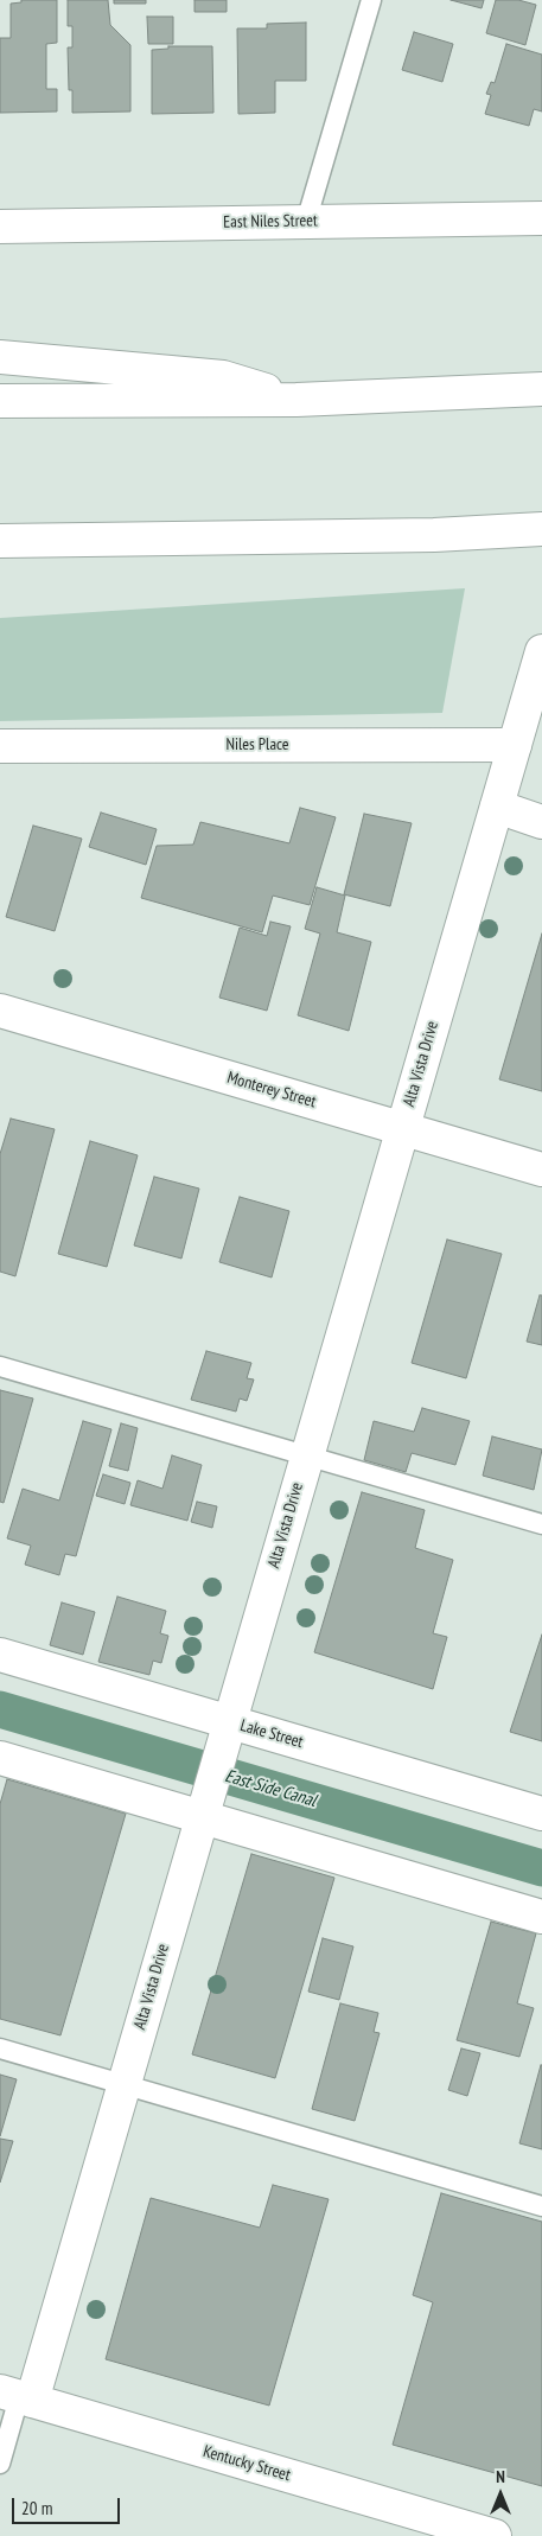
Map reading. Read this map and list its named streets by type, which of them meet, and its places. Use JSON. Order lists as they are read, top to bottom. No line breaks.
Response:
{"streets":{"main road":["East Niles Street","Niles Place","Alta Vista Drive","Monterey Street","Lake Street","Kentucky Street"]},"crossings":[["Niles Place","Alta Vista Drive"],["Alta Vista Drive","Monterey Street"],["Alta Vista Drive","Lake Street"],["Alta Vista Drive","Kentucky Street"]],"water":["East Side Canal"],"scale_bar":"20 m","north":"top"}
